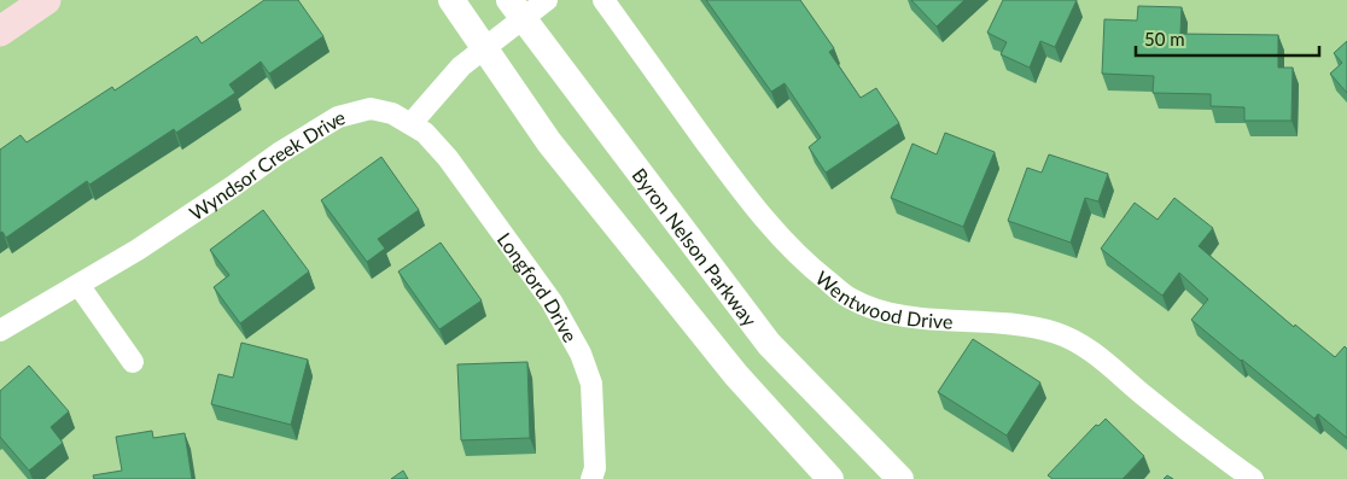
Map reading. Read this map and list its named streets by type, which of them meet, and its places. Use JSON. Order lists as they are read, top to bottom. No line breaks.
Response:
{"streets":{"street":["Wyndsor Creek Drive","Byron Nelson Parkway","Longford Drive","Wentwood Drive"]},"crossings":[["Wyndsor Creek Drive","Longford Drive"]],"scale_bar":"50 m"}
